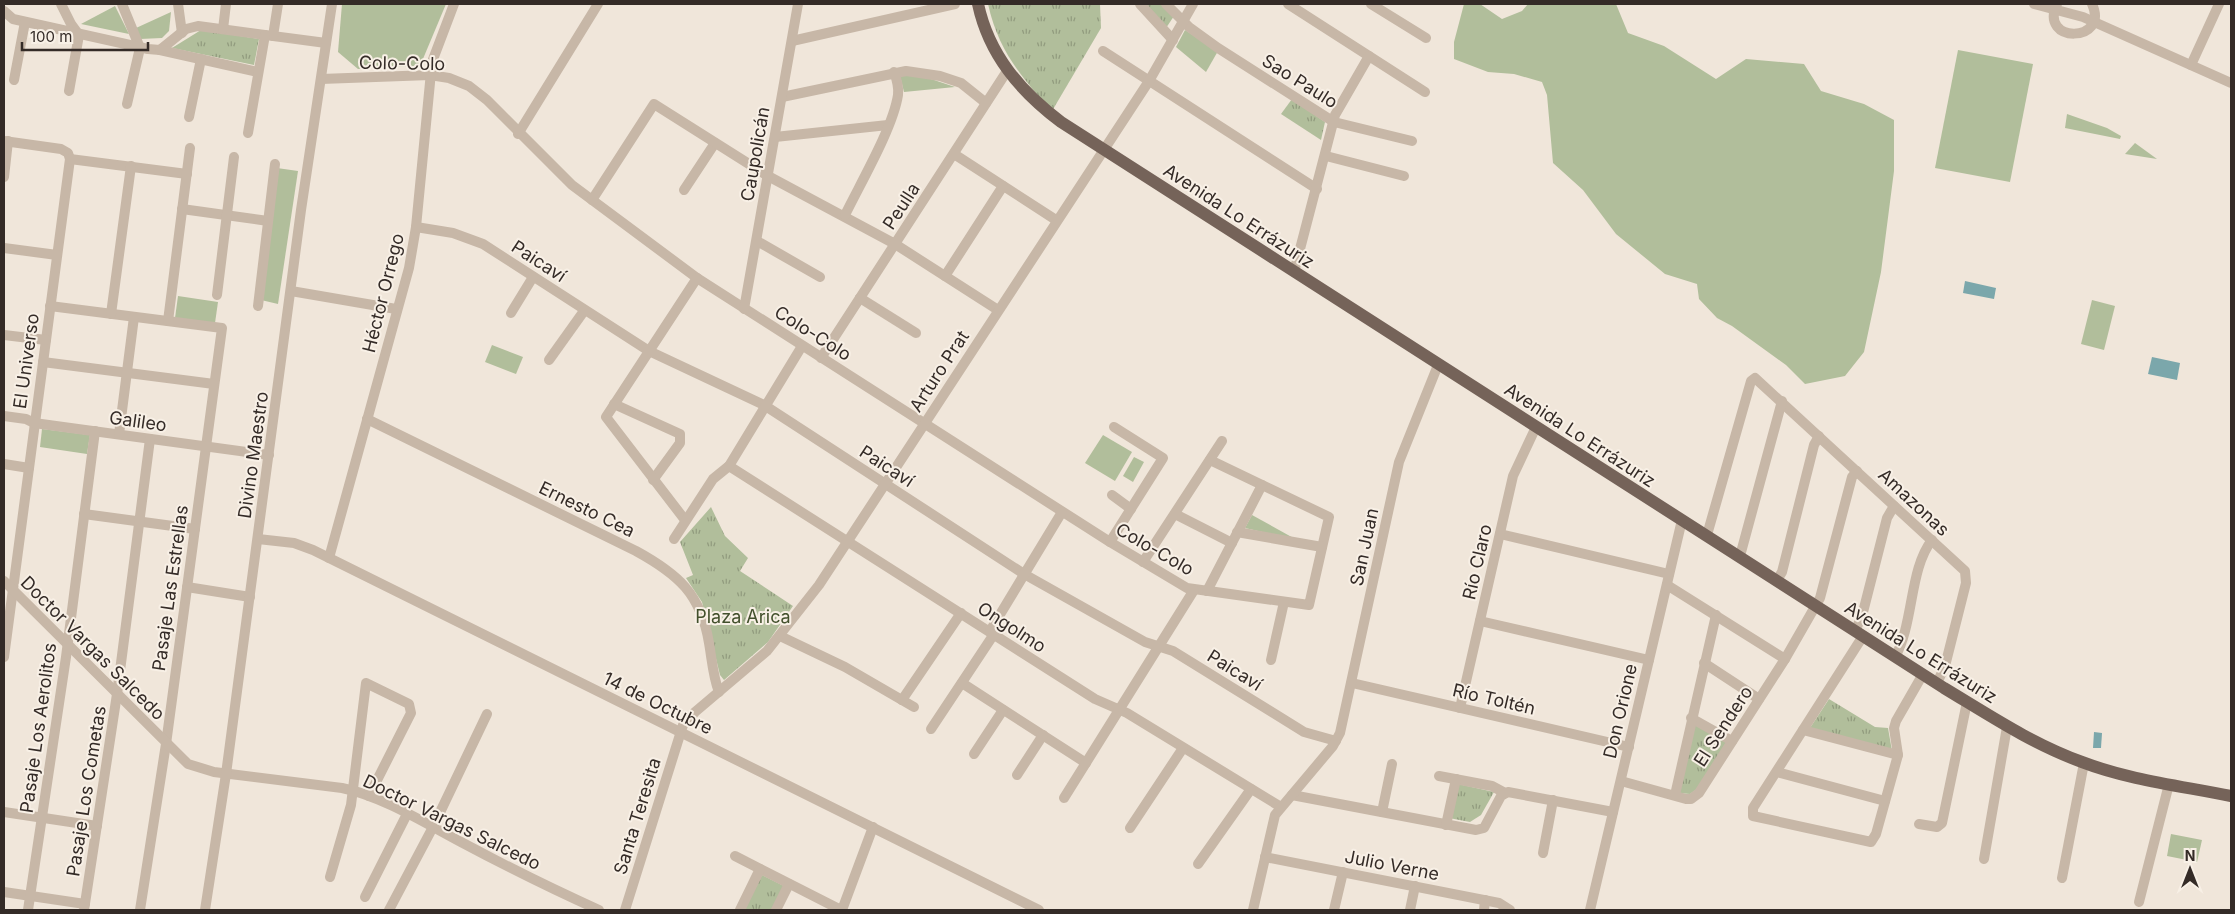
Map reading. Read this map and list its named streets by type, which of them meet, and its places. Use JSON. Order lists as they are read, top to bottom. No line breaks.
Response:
{"streets":{"main road":["Avenida Lo Errázuriz"],"street":["Colo-Colo","Sao Paulo","Caupolicán","Peulla","Paicaví","Héctor Orrego","El Universo","Arturo Prat","Galileo","Divino Maestro","Amazonas","Ernesto Cea","San Juan","Río Claro","Pasaje Las Estrellas","Ongolmo","Doctor Vargas Salcedo","Río Toltén","14 de Octubre","Don Orione","El Sendero","Pasaje Los Aerolitos","Pasaje Los Cometas","Santa Teresita","Julio Verne"]},"crossings":[["Colo-Colo","Caupolicán"],["Colo-Colo","Peulla"],["Colo-Colo","Héctor Orrego"],["Colo-Colo","Arturo Prat"],["Colo-Colo","Divino Maestro"],["Sao Paulo","Arturo Prat"],["Peulla","Avenida Lo Errázuriz"],["Avenida Lo Errázuriz","Arturo Prat"],["Avenida Lo Errázuriz","Amazonas"],["Avenida Lo Errázuriz","San Juan"],["Avenida Lo Errázuriz","Río Claro"],["Avenida Lo Errázuriz","Don Orione"],["Avenida Lo Errázuriz","El Sendero"],["Paicaví","Héctor Orrego"],["Paicaví","Arturo Prat"],["Paicaví","San Juan"],["Héctor Orrego","Ernesto Cea"],["Héctor Orrego","14 de Octubre"],["El Universo","Galileo"],["El Universo","Doctor Vargas Salcedo"],["Arturo Prat","Ernesto Cea"],["Arturo Prat","Ongolmo"],["Arturo Prat","14 de Octubre"],["Arturo Prat","Santa Teresita"],["Galileo","Divino Maestro"],["Galileo","Pasaje Las Estrellas"],["Galileo","Pasaje Los Aerolitos"],["Galileo","Pasaje Los Cometas"],["Divino Maestro","Doctor Vargas Salcedo"],["Divino Maestro","14 de Octubre"],["Amazonas","El Sendero"],["San Juan","Río Toltén"],["Río Claro","Río Toltén"],["Pasaje Las Estrellas","Doctor Vargas Salcedo"],["Doctor Vargas Salcedo","Pasaje Los Aerolitos"],["Doctor Vargas Salcedo","Pasaje Los Cometas"],["Río Toltén","Don Orione"],["14 de Octubre","Santa Teresita"],["Don Orione","El Sendero"]],"parks":["Plaza Arica"],"scale_bar":"100 m","north":"top"}
